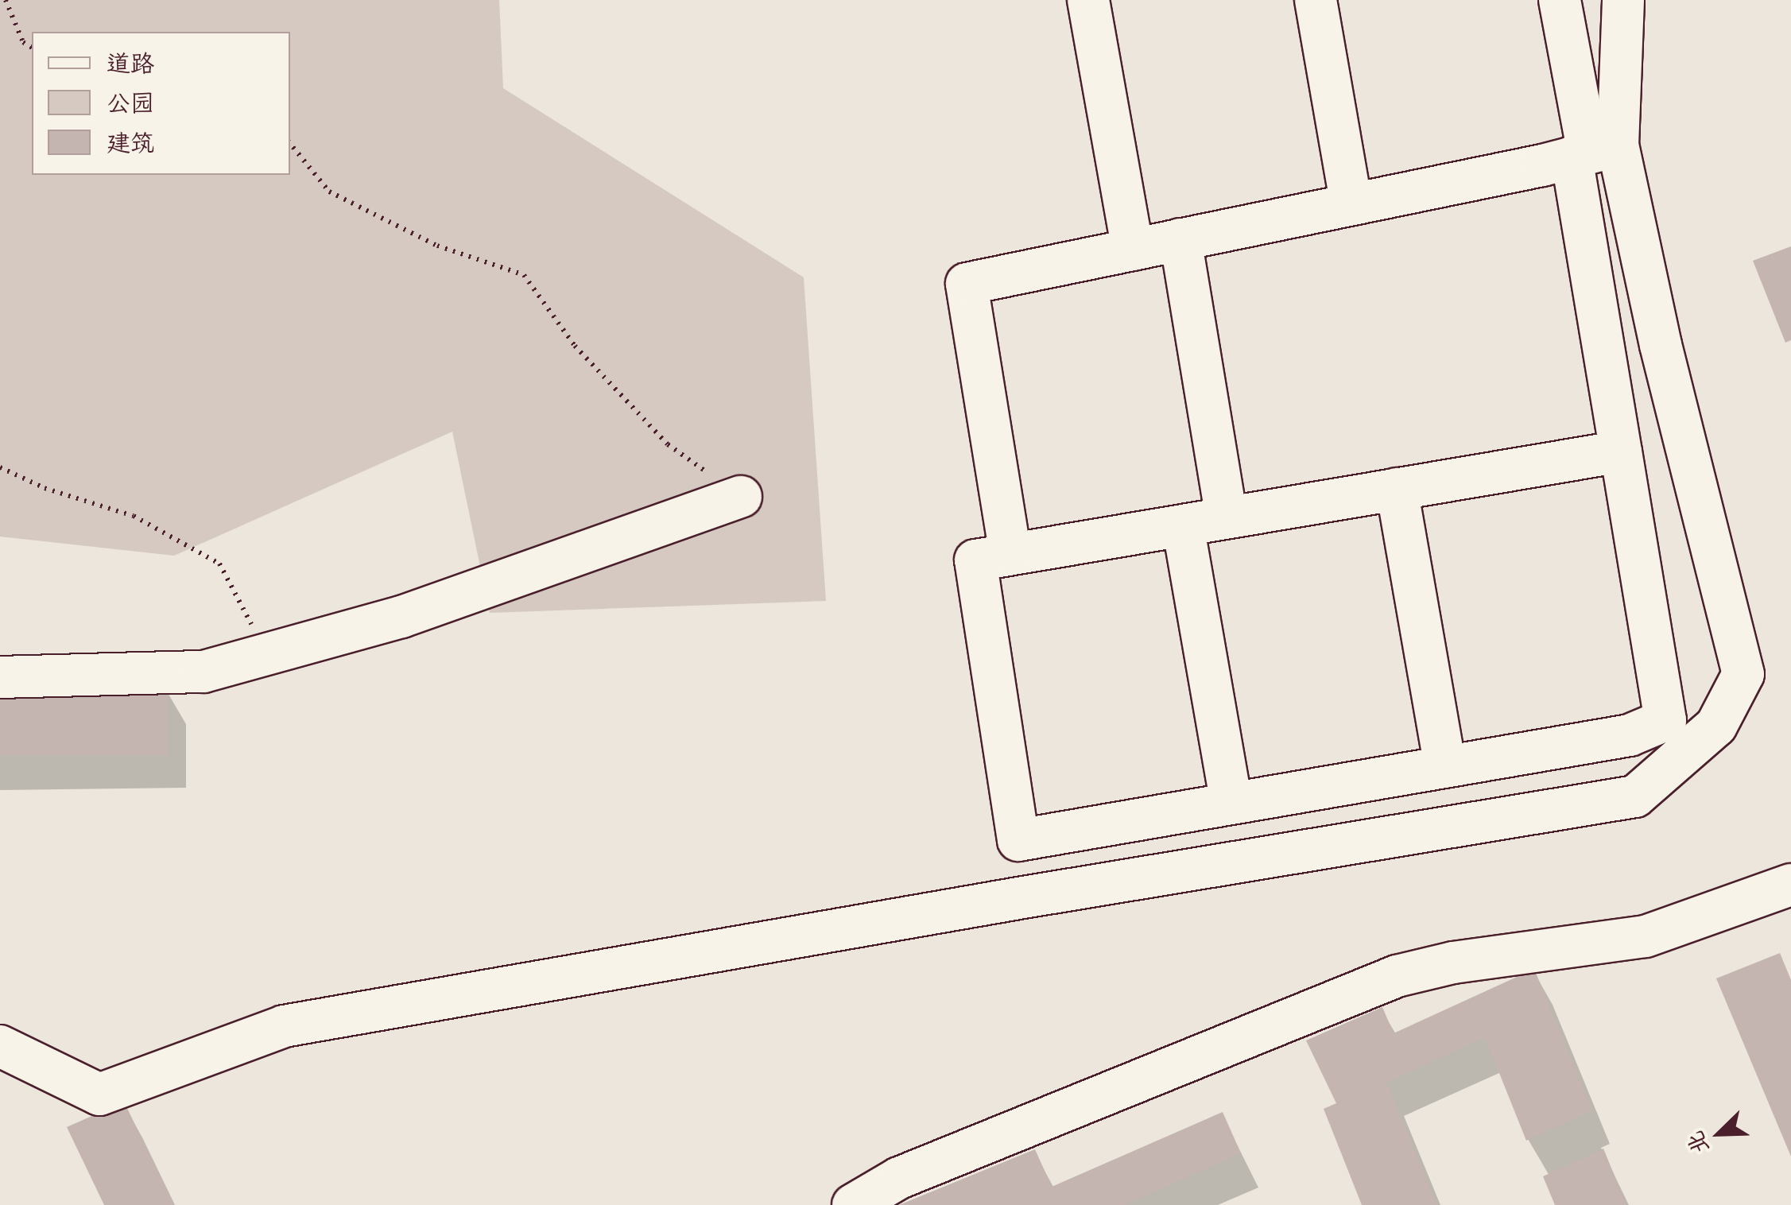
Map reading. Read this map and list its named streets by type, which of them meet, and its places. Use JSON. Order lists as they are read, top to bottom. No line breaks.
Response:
{"legend":["道路","公园","建筑"],"north":"bottom left"}
